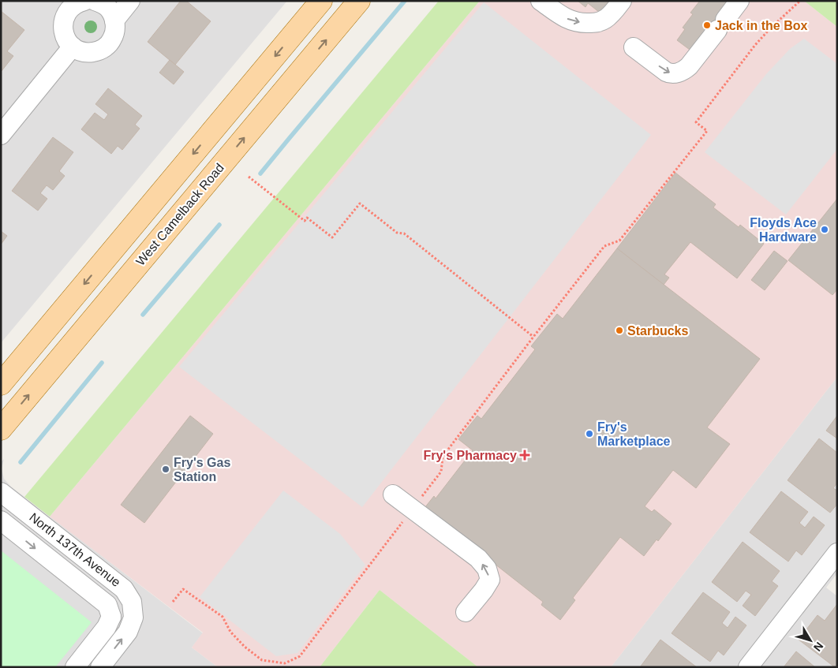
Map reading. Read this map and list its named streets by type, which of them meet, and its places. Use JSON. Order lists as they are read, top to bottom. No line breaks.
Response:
{"streets":{"main road":["West Camelback Road"],"street":["North 137th Avenue"]},"places":{"other":["Jack in the Box","Floyds Ace Hardware","Starbucks","Fry's Marketplace","Fry's Gas Station"],"health":["Fry's Pharmacy"]},"north":"bottom right"}
